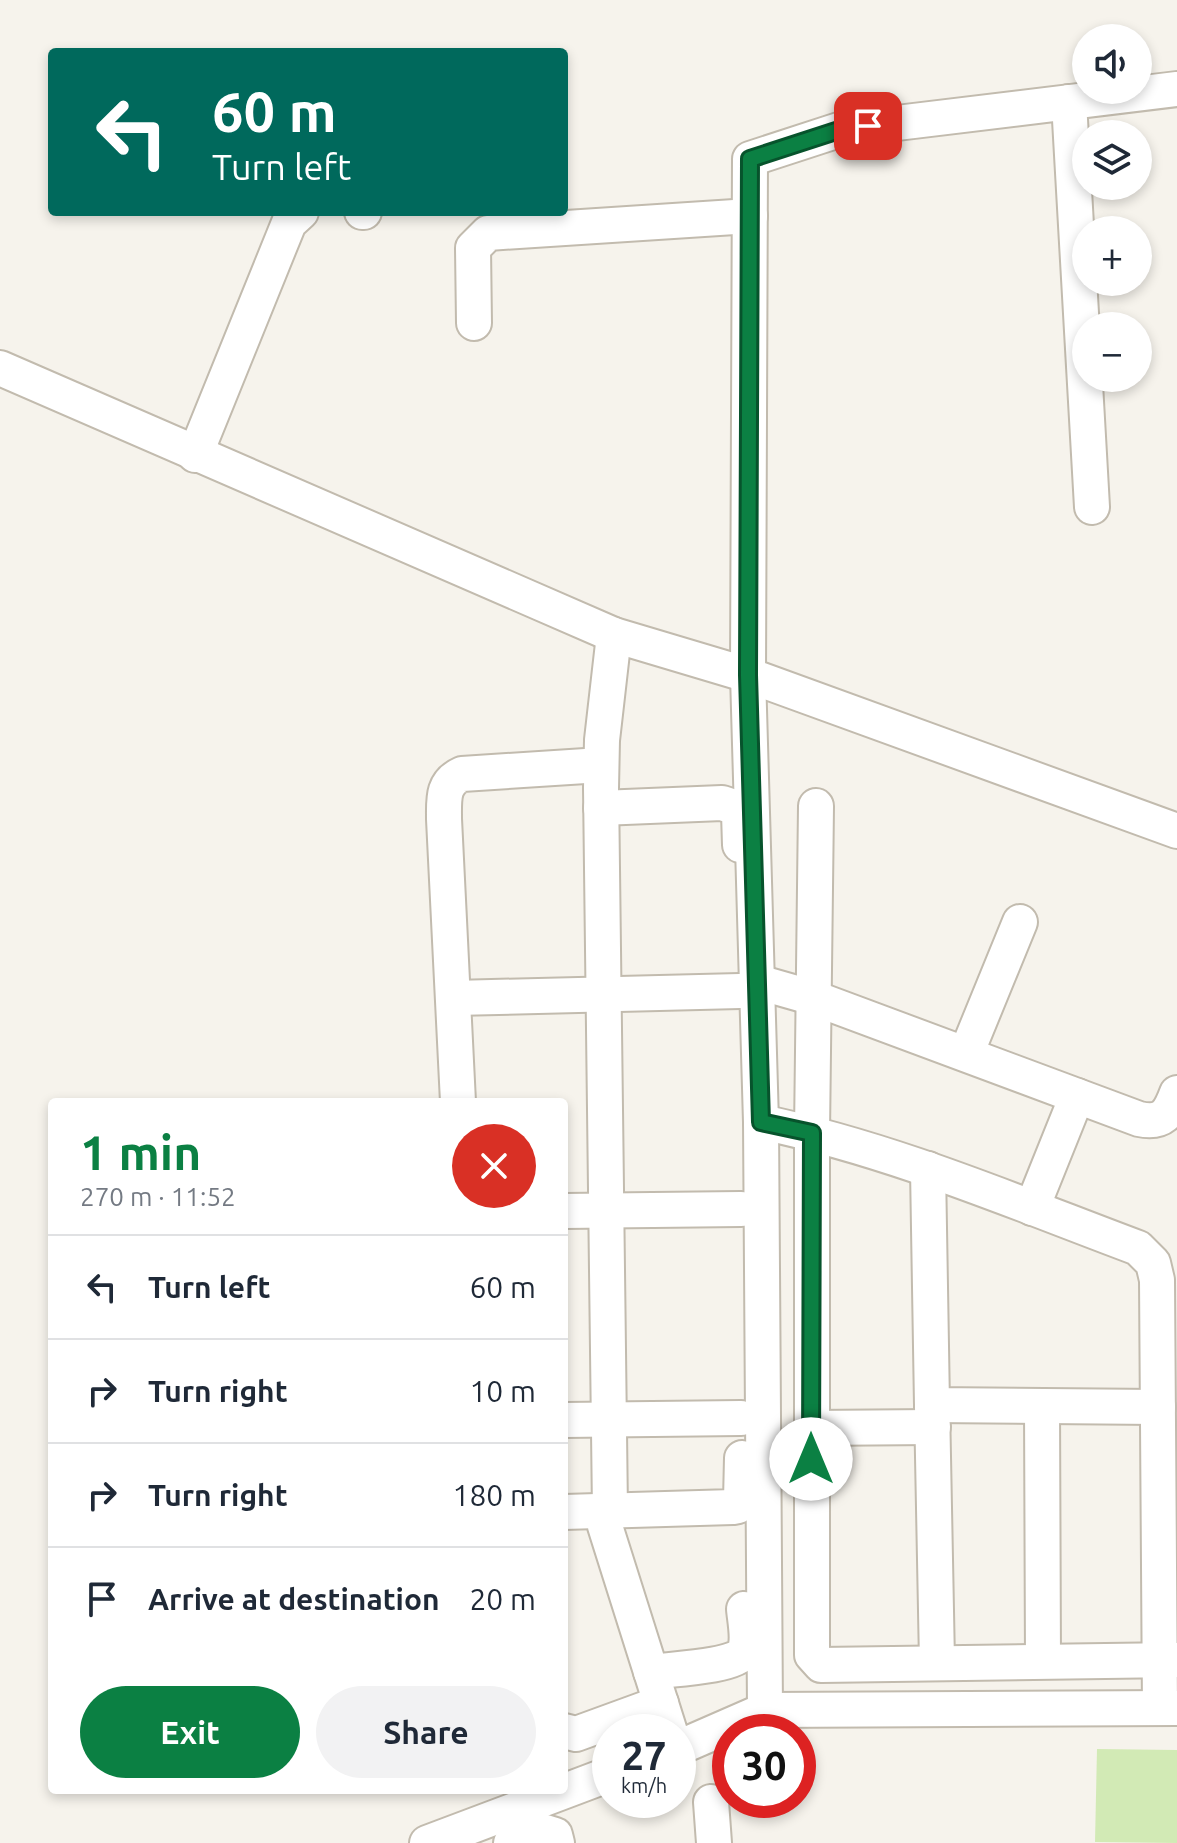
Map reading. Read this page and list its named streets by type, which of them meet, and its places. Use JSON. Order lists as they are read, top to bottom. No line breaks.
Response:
{"page":{"map_buttons":["+","−"],"turn":["60 m","Turn left"],"heading":["1 min","270 m · 11:52"],"list":[{"name":"Turn left","value":"60 m"},{"name":"Turn right","value":"10 m"},{"name":"Turn right","value":"180 m"},{"name":"Arrive at destination","value":"20 m"}],"buttons":["Exit","Share"],"speed":"27 km/h","limit":"30"}}
